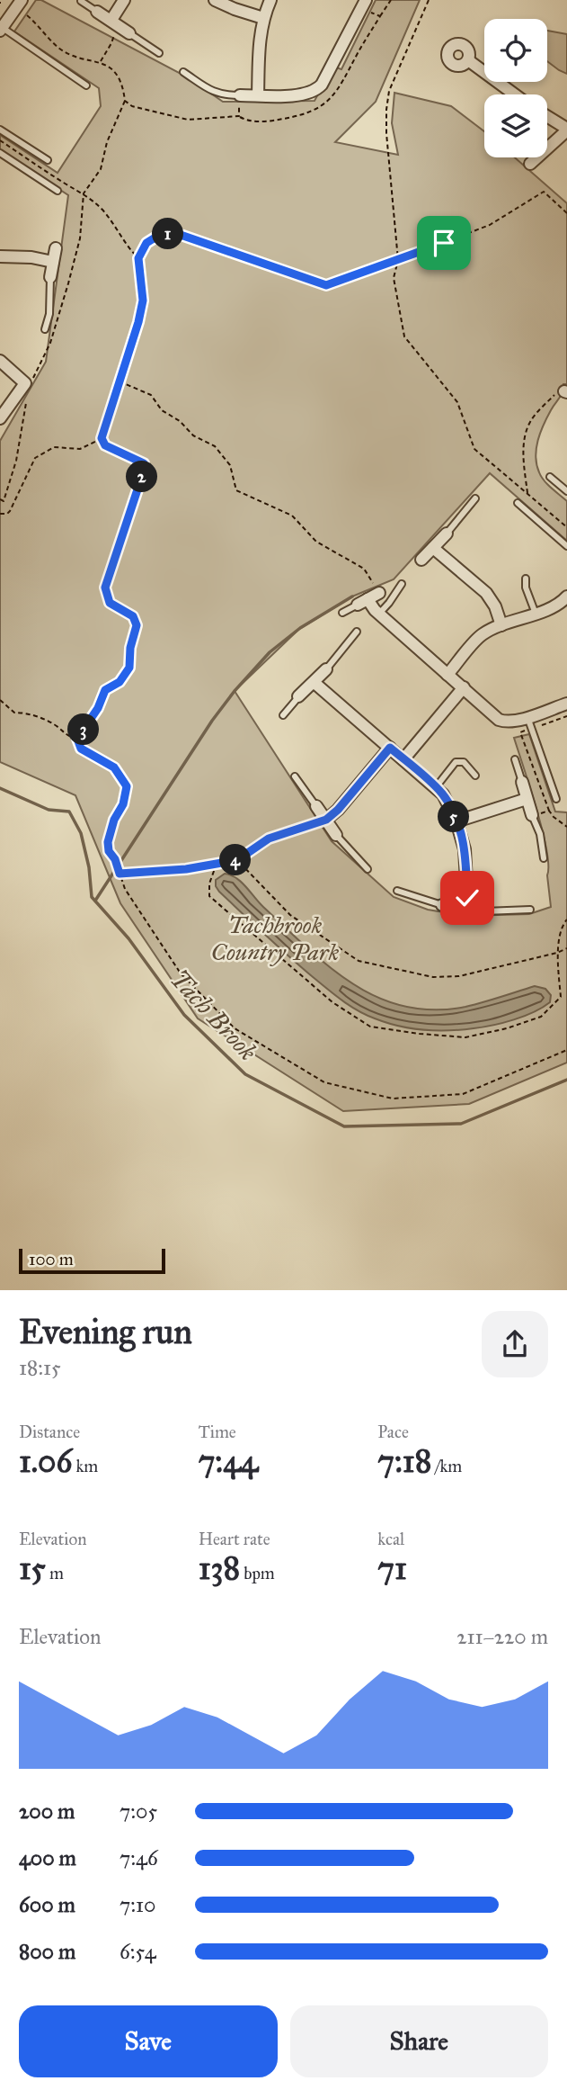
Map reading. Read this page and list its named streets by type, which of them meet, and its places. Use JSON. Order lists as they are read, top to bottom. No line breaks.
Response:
{"water":["Tach Brook"],"parks":["Tachbrook Country Park"],"scale_bar":"100 m","page":{"pins":["1","2","3","5","4"],"scale":"100 m","heading":["Evening run","18:15"],"stats":[["Distance","1.06 km"],["Time","7:44"],["Pace","7:18 /km"],["Elevation","15 m"],["Heart rate","138 bpm"],["kcal","71"]],"chart":["Elevation","211–220 m"],"list":[{"name":"200 m","note":"7:05"},{"name":"400 m","note":"7:46"},{"name":"600 m","note":"7:10"},{"name":"800 m","note":"6:54"}],"buttons":["Save","Share"]}}
